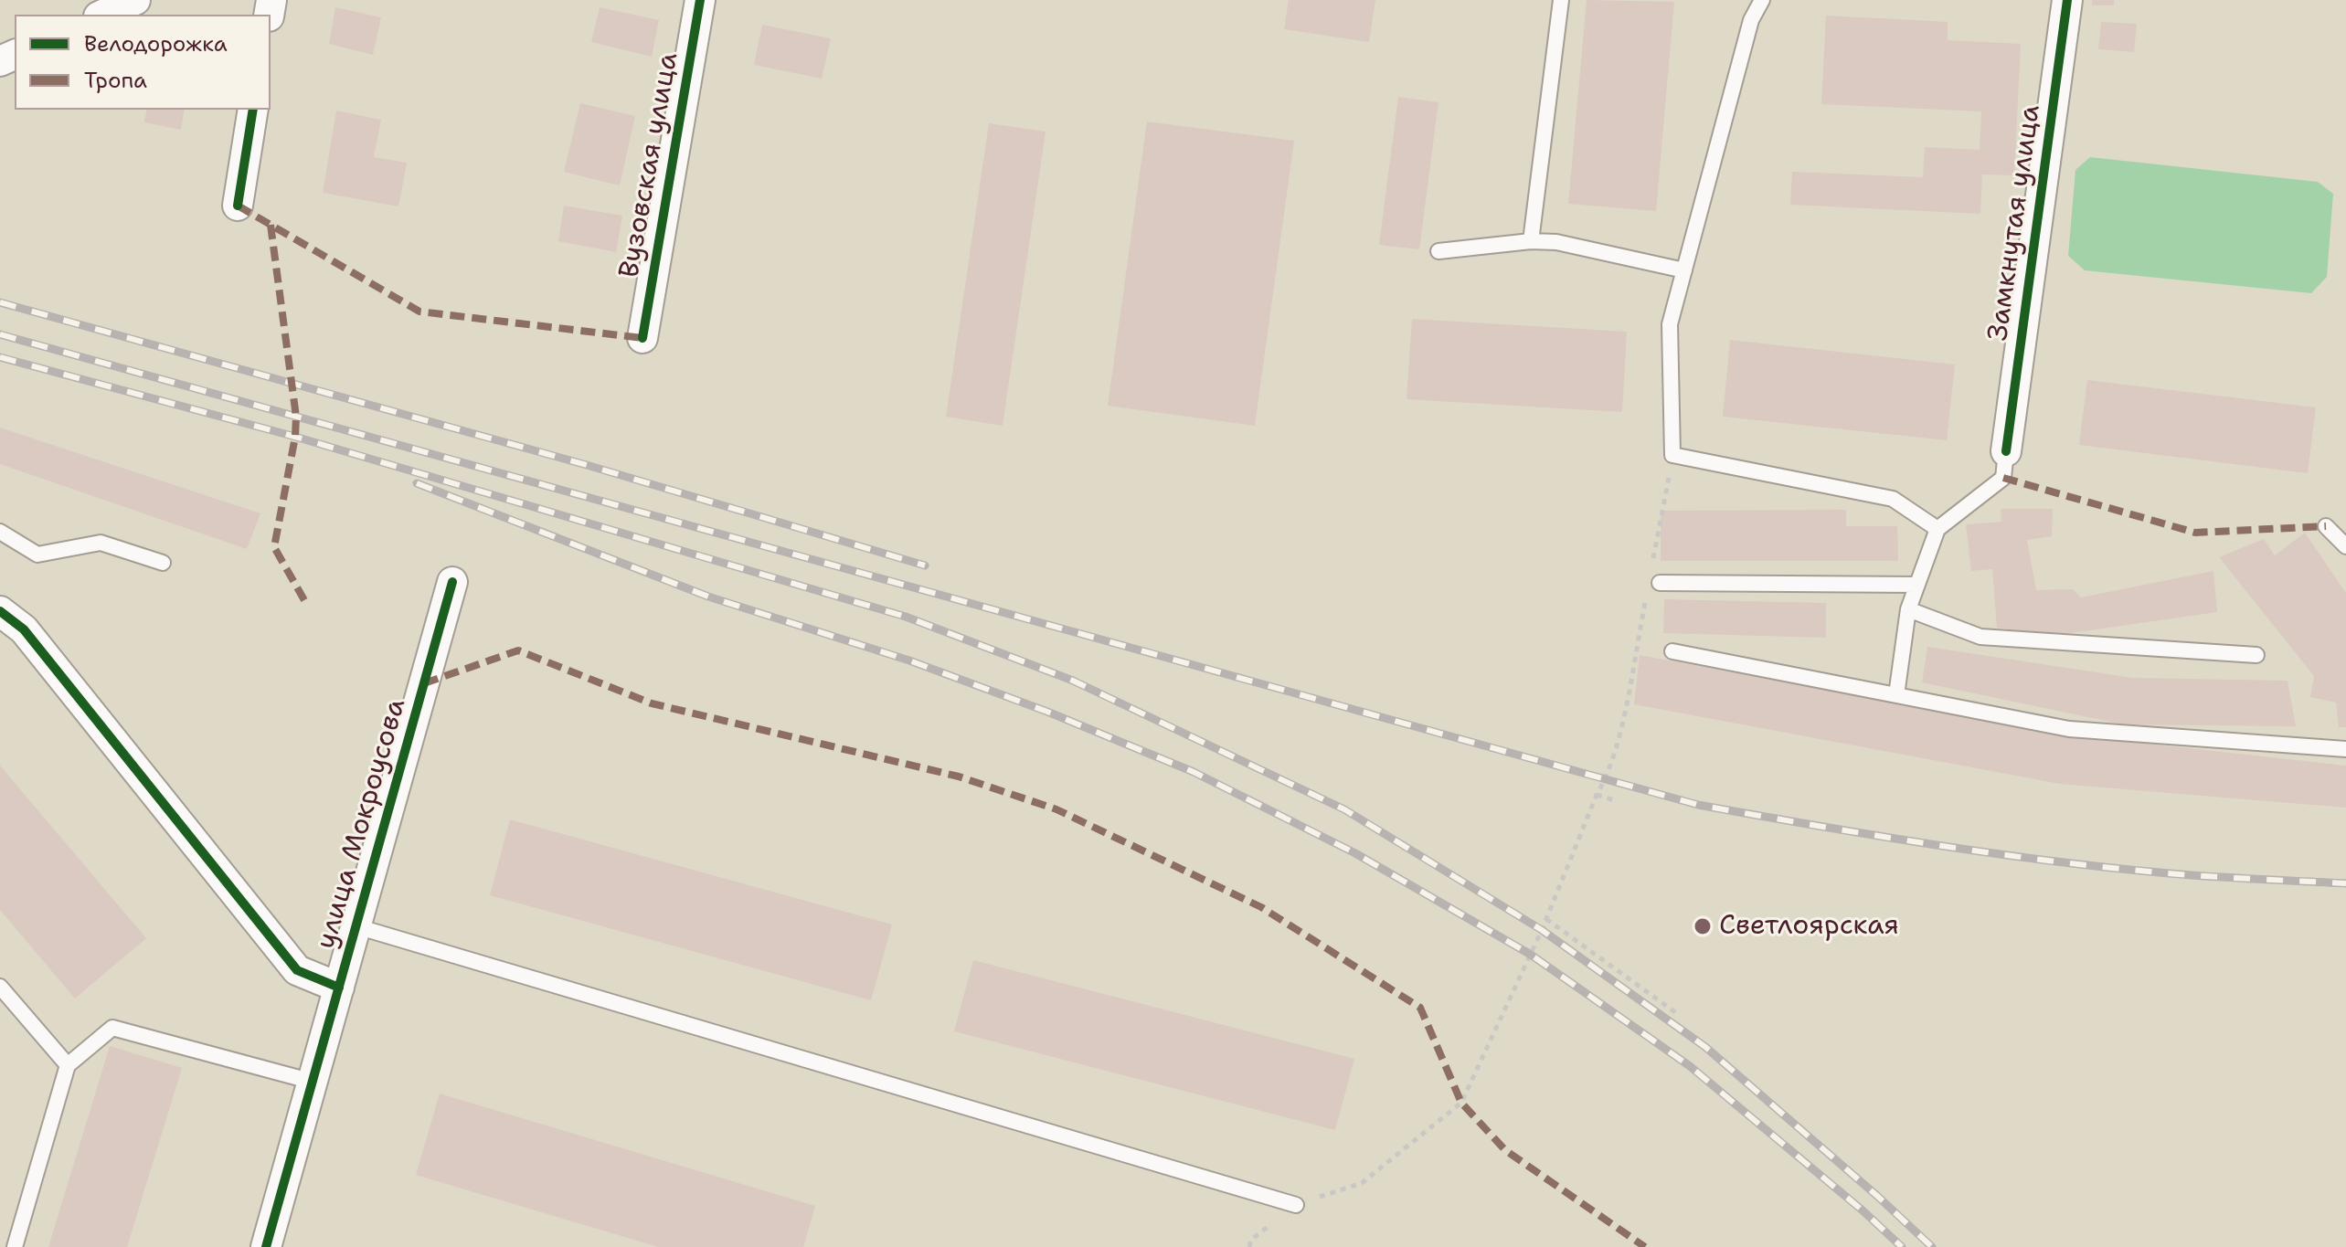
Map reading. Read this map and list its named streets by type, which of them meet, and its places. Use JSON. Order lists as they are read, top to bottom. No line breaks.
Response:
{"streets":{"street":["Вузовская улица","Замкнутая улица","улица Мокроусова"]},"places":["Светлоярская"],"legend":["Велодорожка","Тропа"]}
